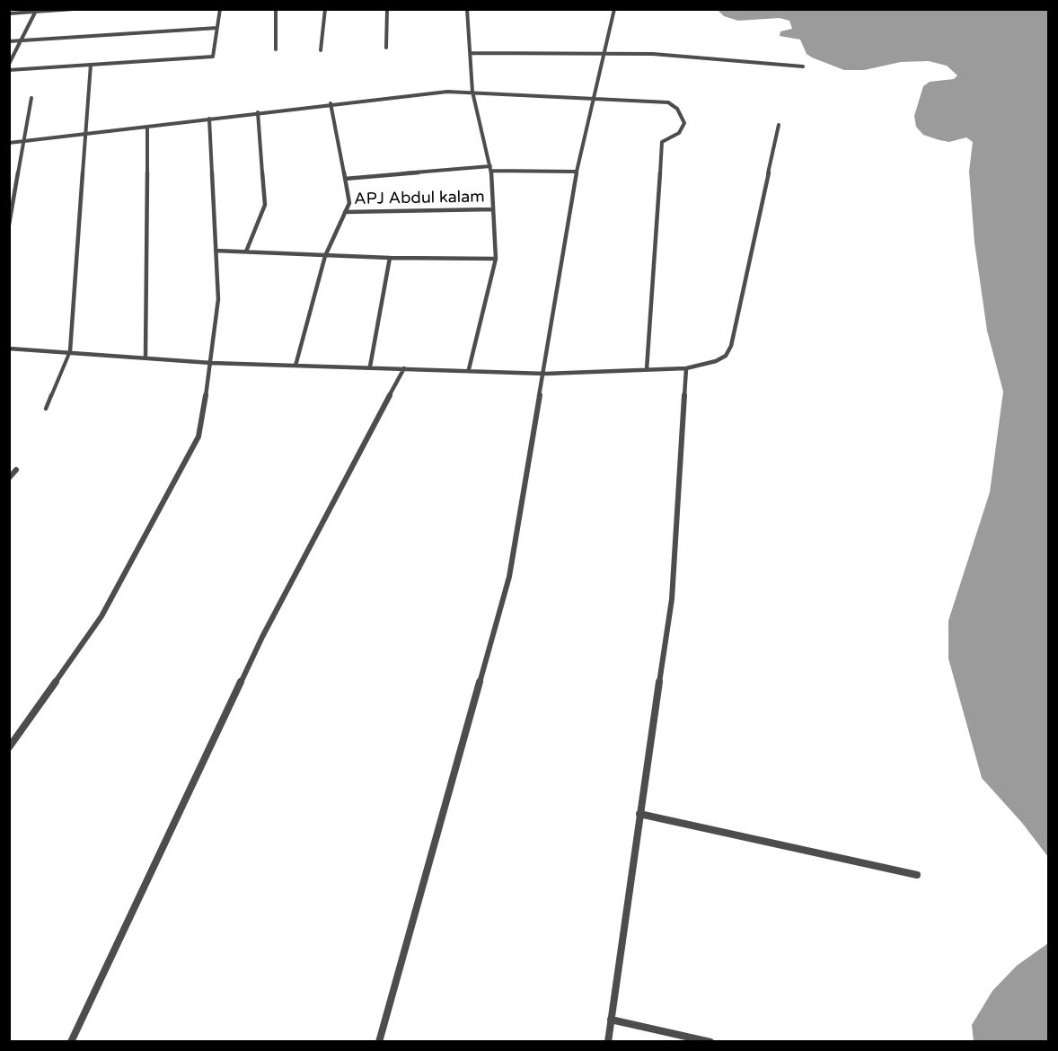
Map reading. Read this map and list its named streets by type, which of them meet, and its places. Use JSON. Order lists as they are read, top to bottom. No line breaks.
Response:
{"streets":{"street":["APJ Abdul kalam"]}}
